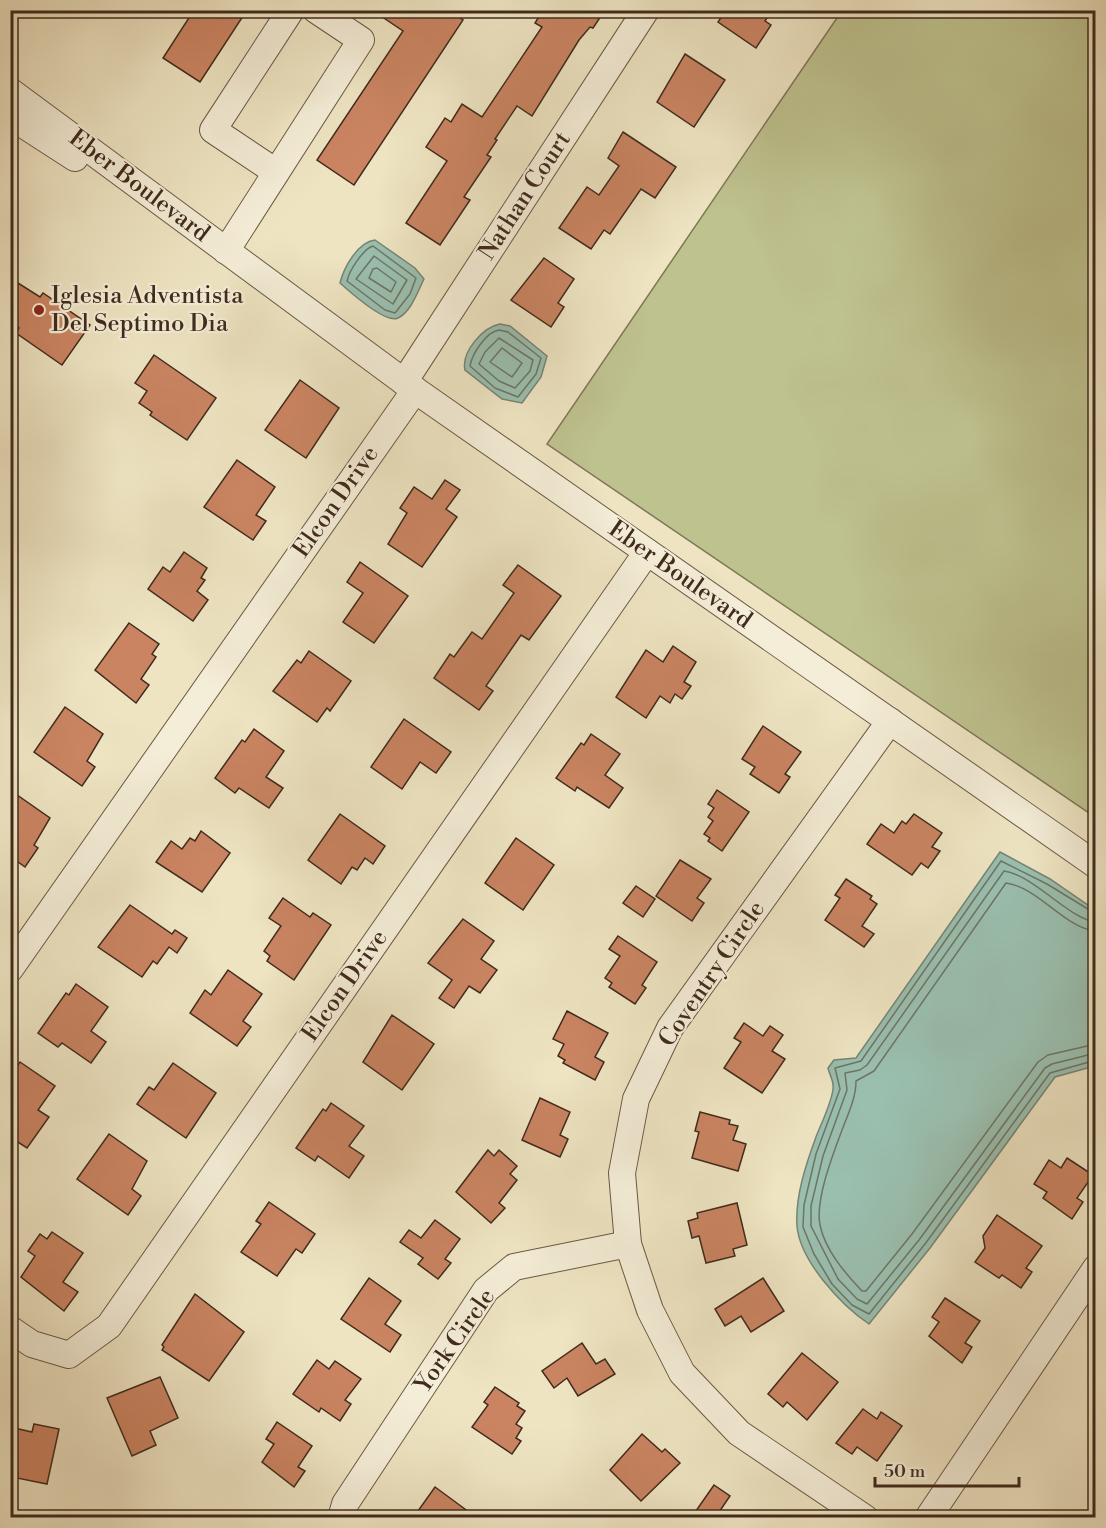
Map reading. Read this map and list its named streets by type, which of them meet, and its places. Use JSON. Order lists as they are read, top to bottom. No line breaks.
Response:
{"streets":{"street":["Eber Boulevard","Nathan Court","Elcon Drive","Coventry Circle","York Circle"]},"crossings":[["Eber Boulevard","Nathan Court"],["Eber Boulevard","Elcon Drive"],["Eber Boulevard","Coventry Circle"],["Nathan Court","Elcon Drive"],["Coventry Circle","York Circle"]],"places":["Iglesia Adventista Del Septimo Dia"],"scale_bar":"50 m"}
